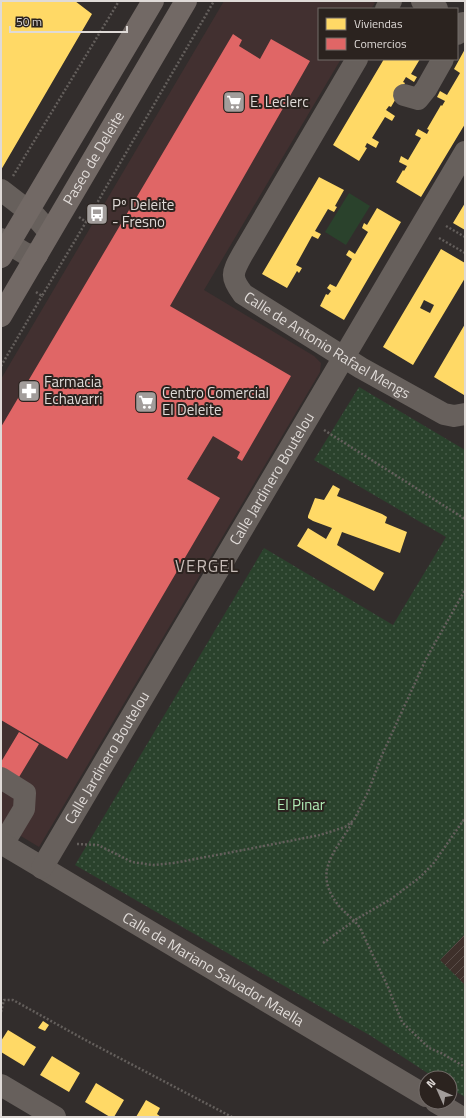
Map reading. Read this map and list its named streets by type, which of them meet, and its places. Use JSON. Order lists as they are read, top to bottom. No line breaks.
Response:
{"streets":{"main road":["Paseo de Deleite"],"street":["Calle de Antonio Rafael Mengs","Calle Jardinero Boutelou","Calle de Mariano Salvador Maella"]},"crossings":[["Calle de Antonio Rafael Mengs","Calle Jardinero Boutelou"],["Calle Jardinero Boutelou","Calle de Mariano Salvador Maella"]],"districts":["VERGEL"],"parks":["El Pinar"],"places":{"supermarket":["E. Leclerc","Centro Comercial El Deleite"],"bus stop":["Pº Deleite - Fresno"],"pharmacy":["Farmacia Echavarri"]},"legend":["Viviendas","Comercios"],"scale_bar":"50 m","north":"top left"}
